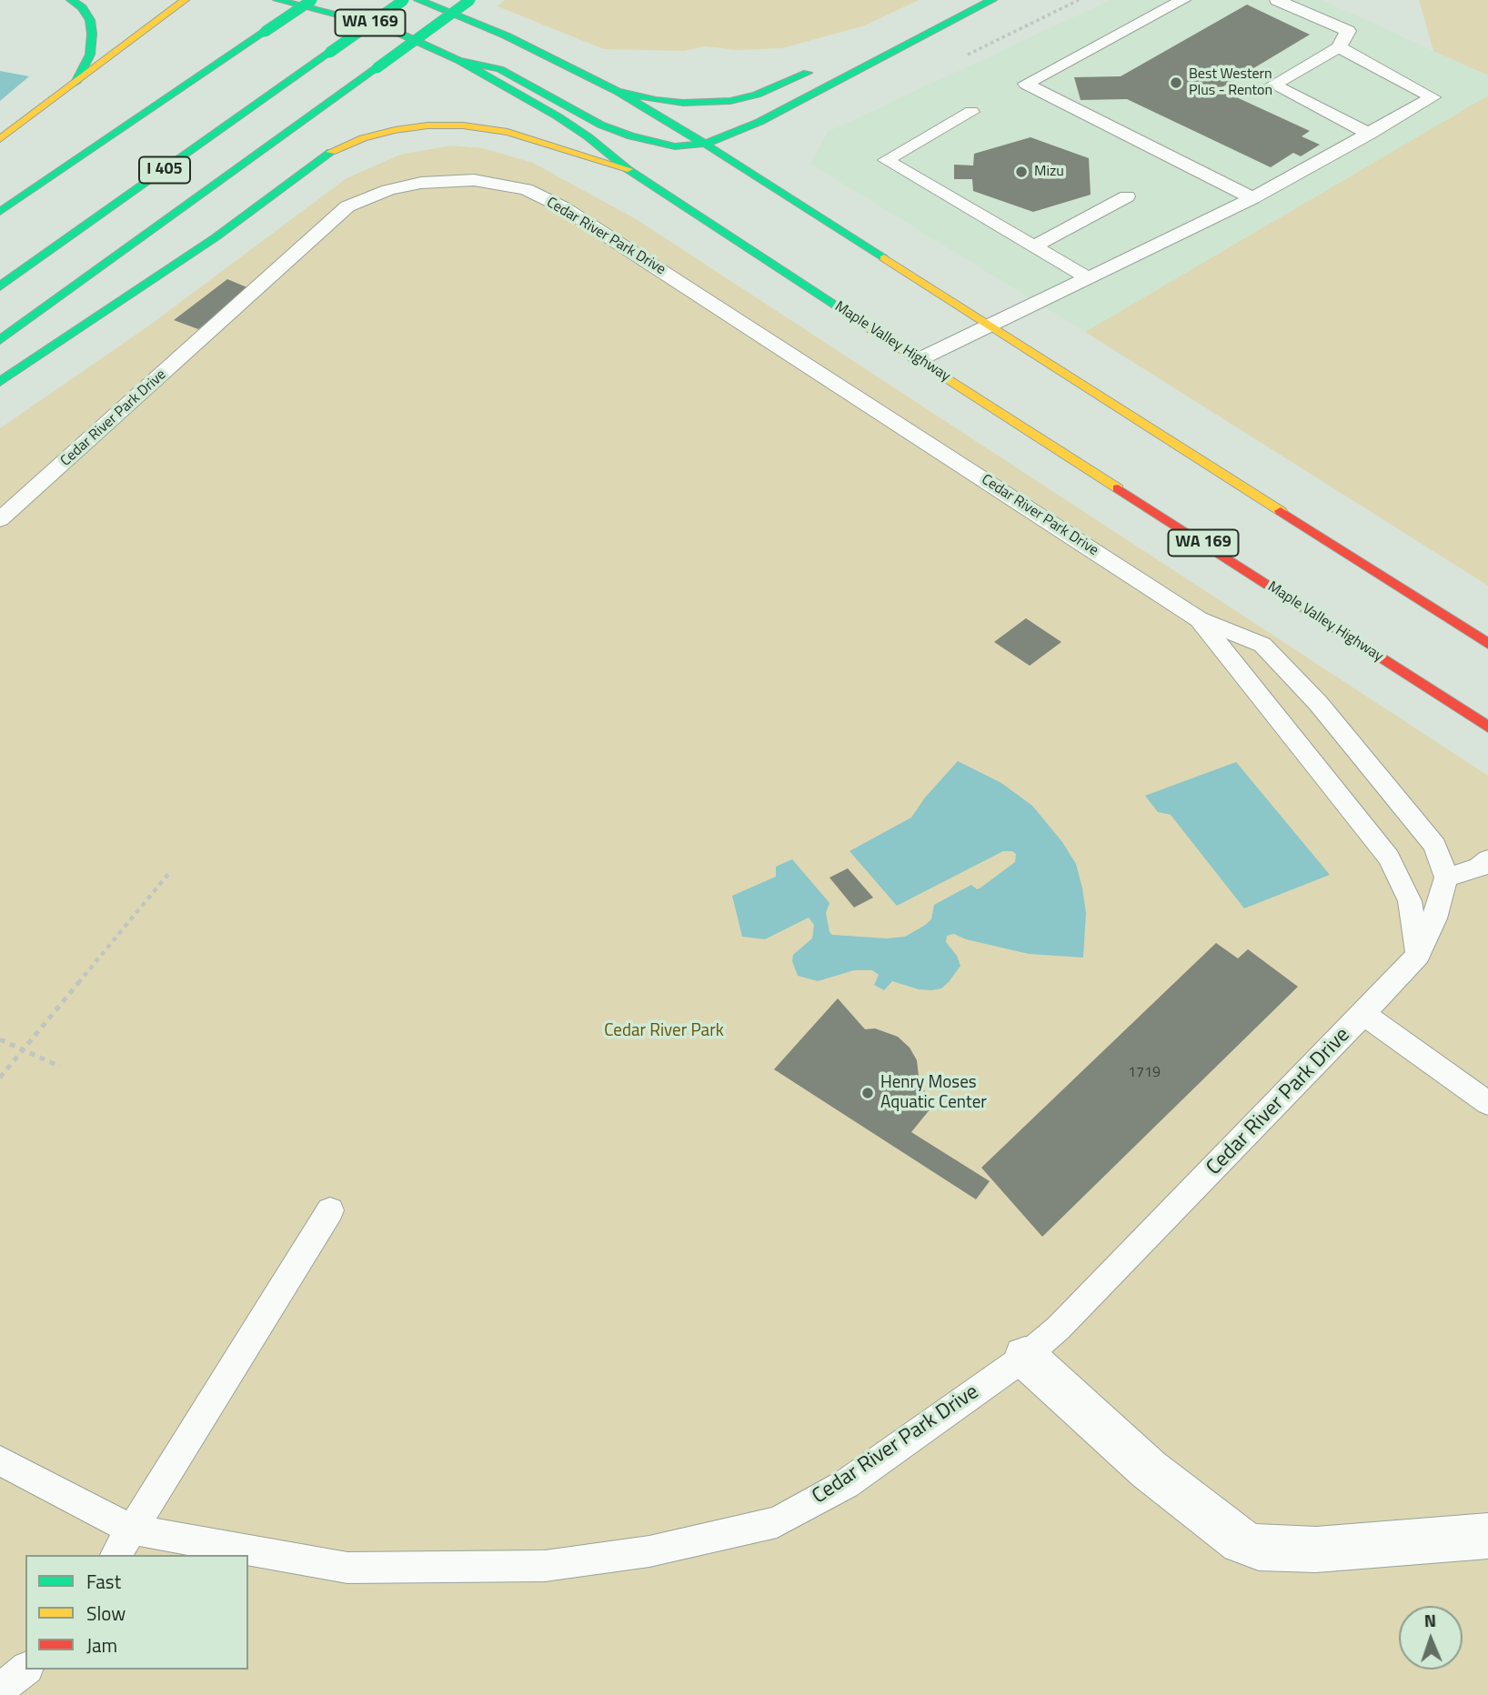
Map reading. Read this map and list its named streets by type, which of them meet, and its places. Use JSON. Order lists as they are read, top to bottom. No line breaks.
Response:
{"streets":{"main road":["WA 169","I 405","Maple Valley Highway"],"lane":["Cedar River Park Drive"]},"parks":["Cedar River Park"],"places":["Best Western Plus - Renton","Mizu","Henry Moses Aquatic Center"],"house_numbers":["1719"],"legend":["Fast","Slow","Jam"],"north":"top"}
